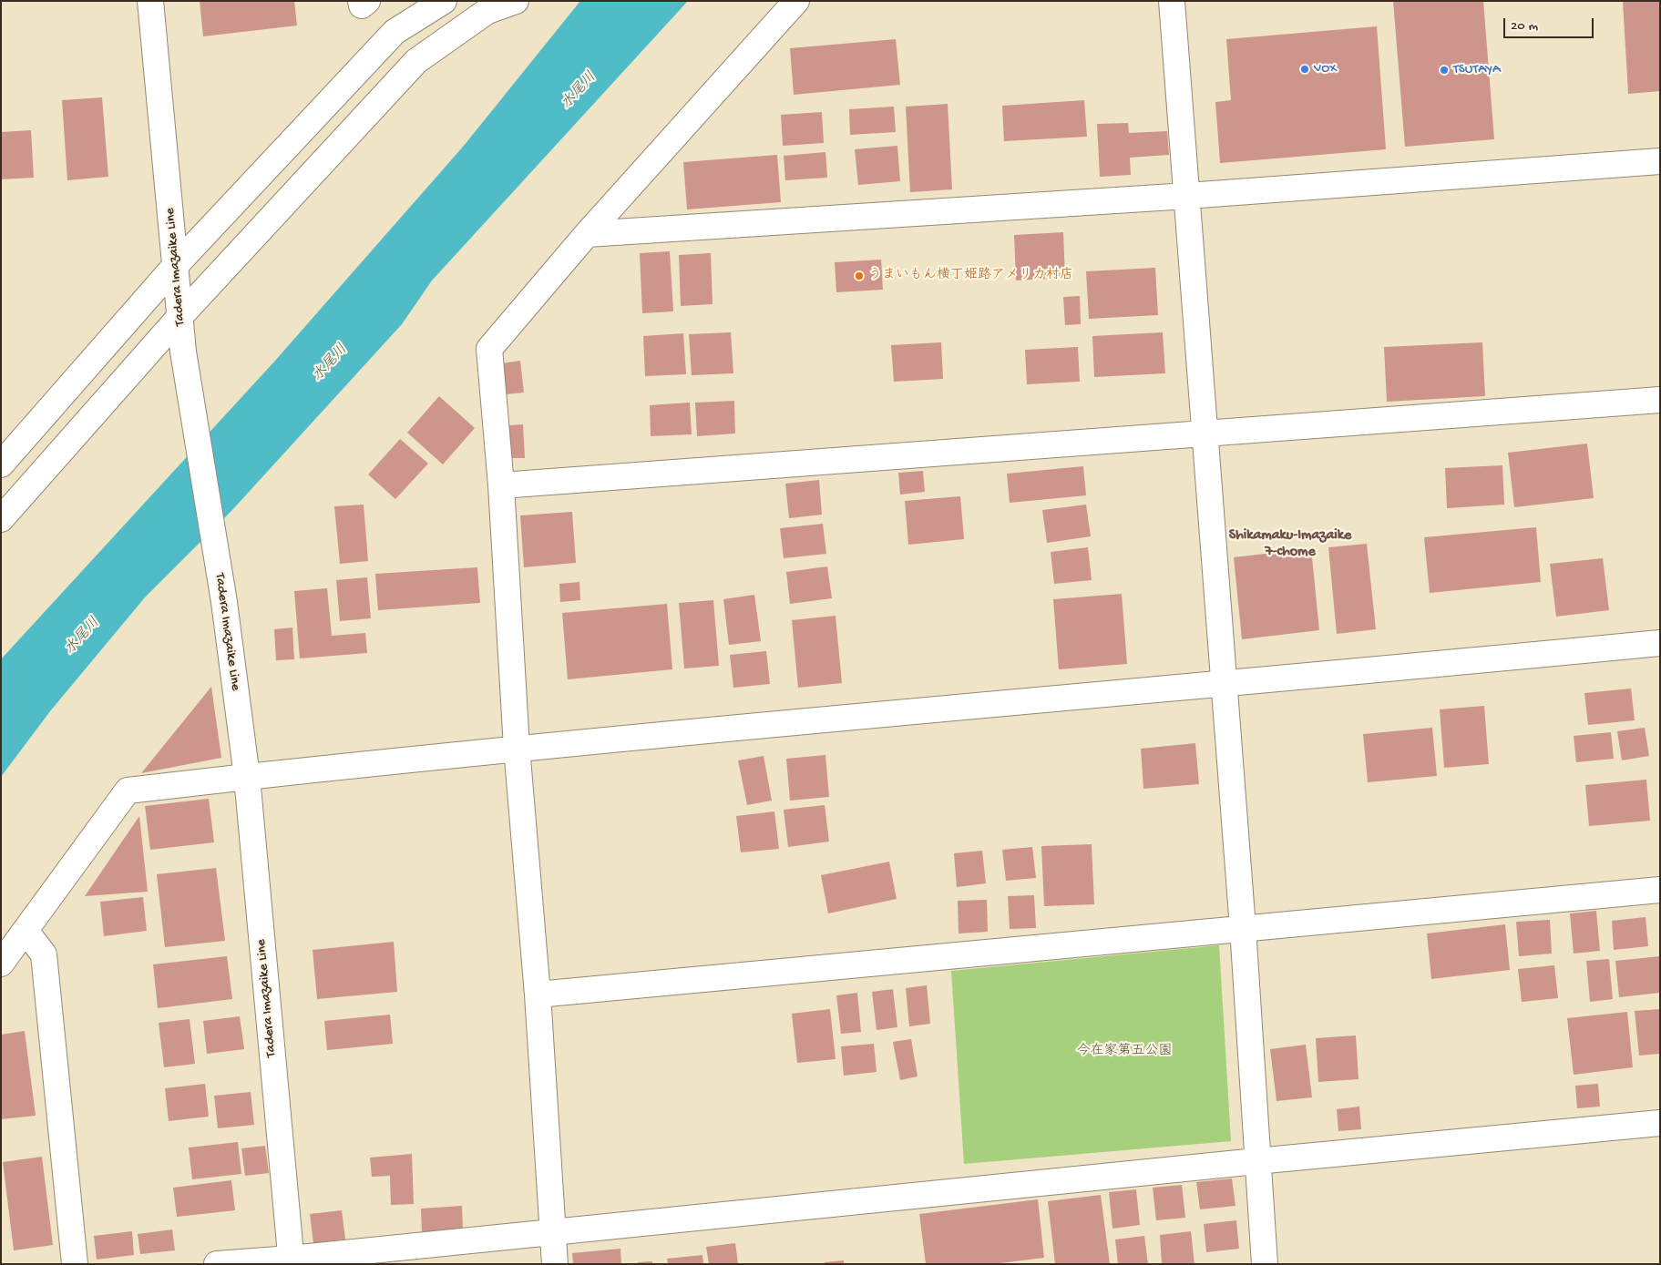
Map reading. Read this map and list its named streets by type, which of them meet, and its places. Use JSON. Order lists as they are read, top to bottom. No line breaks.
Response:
{"streets":{"street":["Tadera Imazaike Line"]},"districts":["Shikamaku-Imazaike 7-chome"],"water":["水尾川"],"parks":["今在家第五公園"],"places":["VOX","TSUTAYA","うまいもん横丁姫路アメリカ村店"],"scale_bar":"20 m"}
